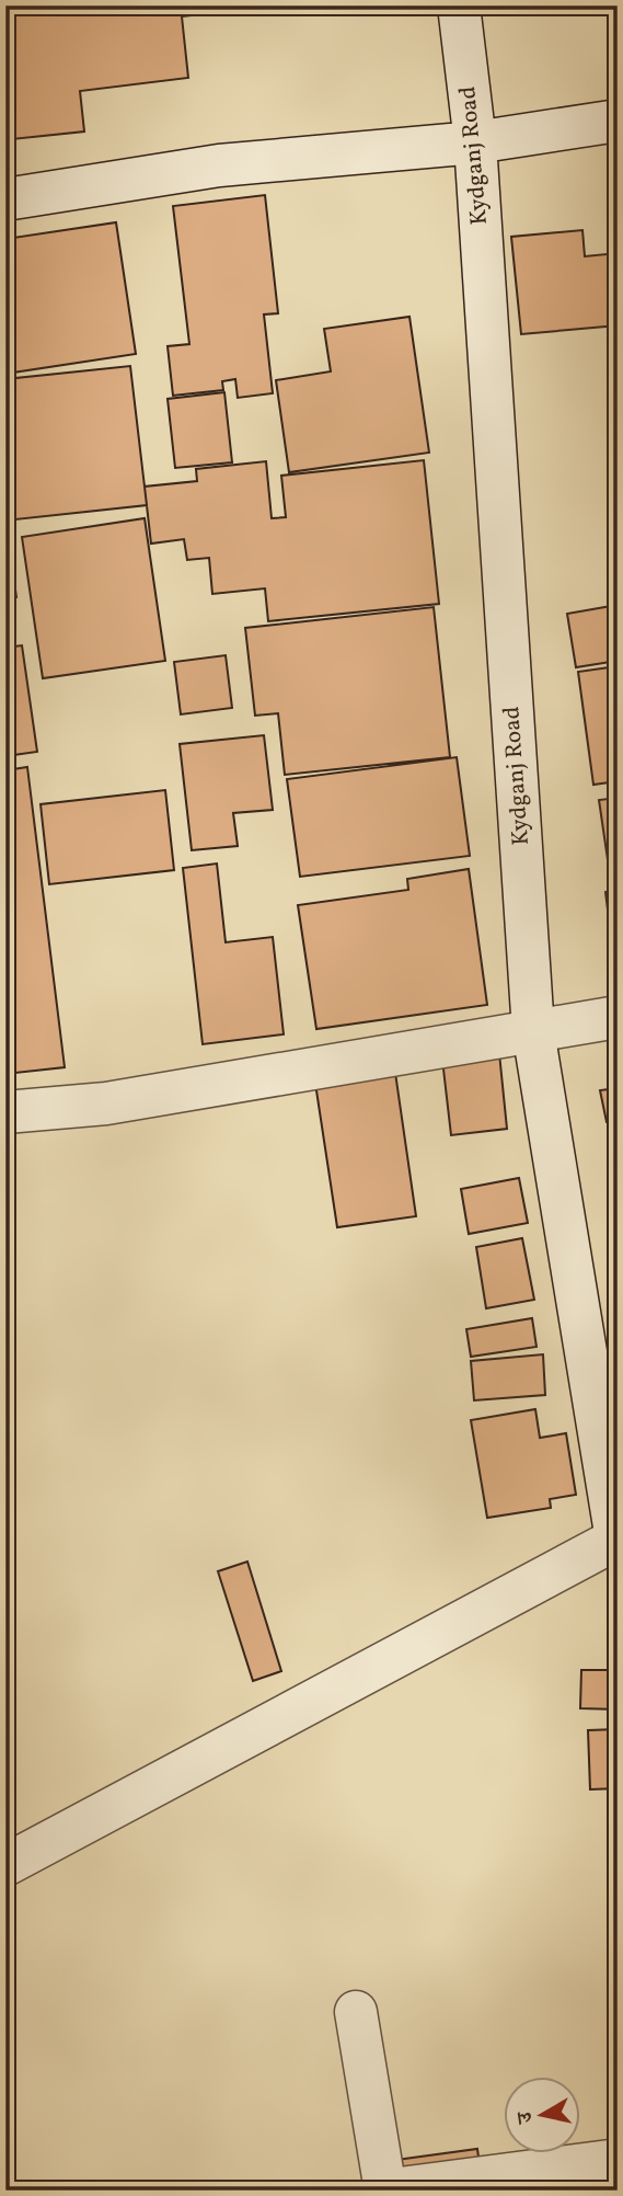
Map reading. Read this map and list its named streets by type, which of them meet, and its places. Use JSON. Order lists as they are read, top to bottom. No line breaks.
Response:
{"streets":{"main road":["Kydganj Road"]},"north":"left"}
